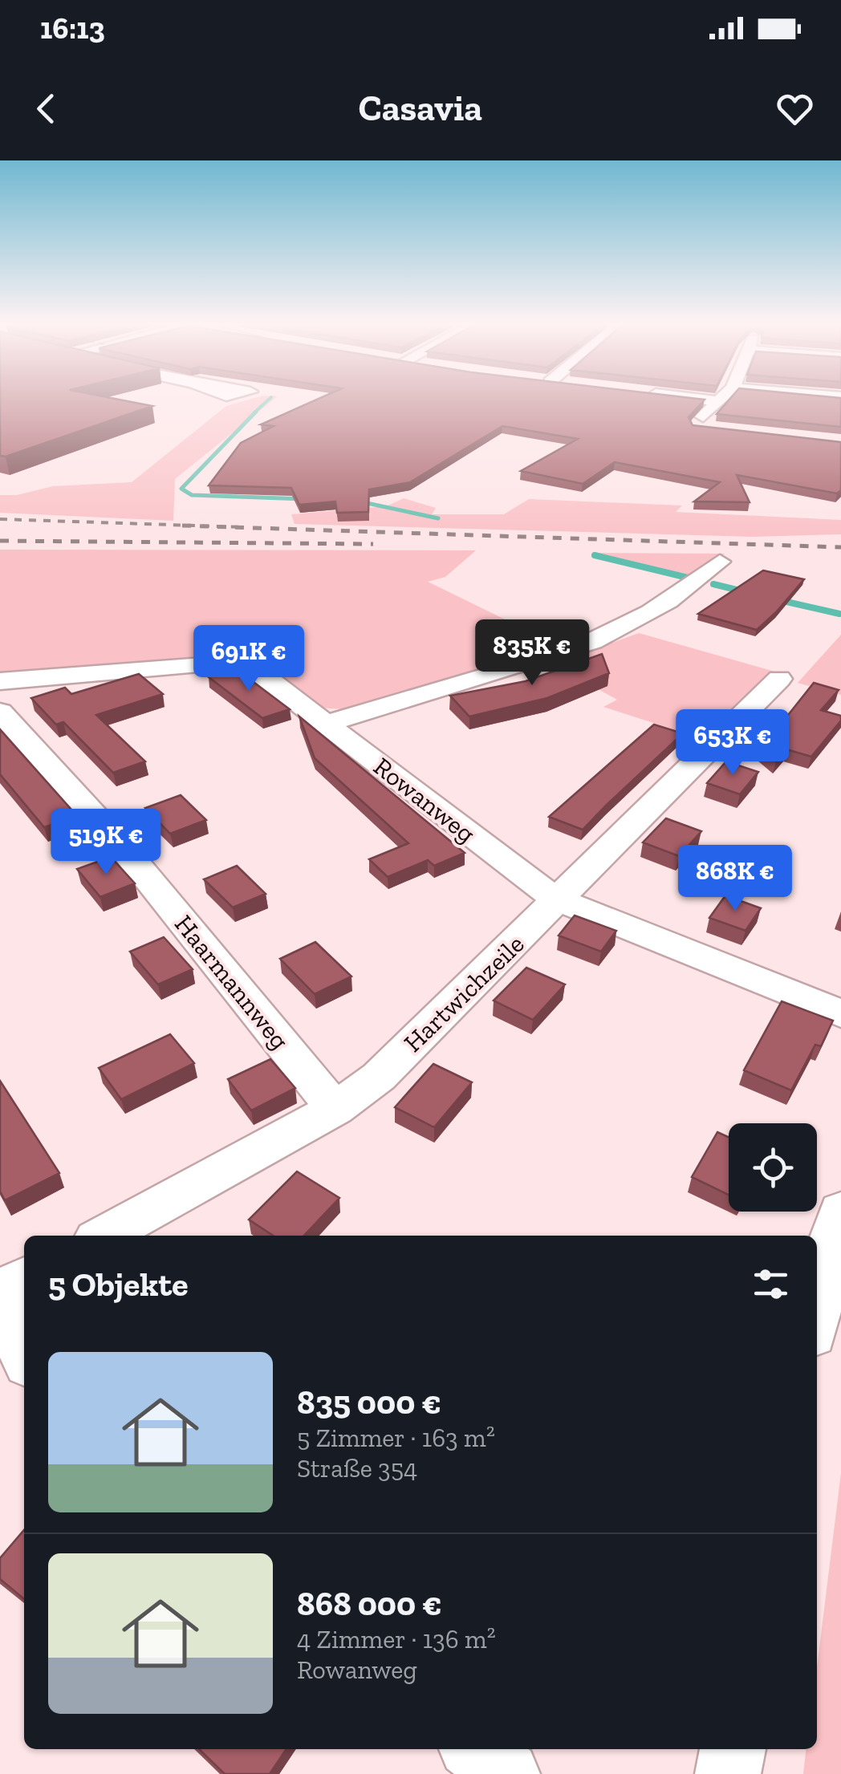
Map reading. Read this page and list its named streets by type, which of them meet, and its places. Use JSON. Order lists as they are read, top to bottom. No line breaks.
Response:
{"streets":{"street":["Rowanweg","Haarmannweg","Hartwichzeile"]},"crossings":[["Rowanweg","Hartwichzeile"],["Haarmannweg","Hartwichzeile"]],"page":{"status":"16:13","header":"Casavia","price":["835K €","691K €","653K €","519K €","868K €"],"heading":"5 Objekte","list":[{"name":"835 000 €","note":"5 Zimmer · 163 m² · Straße 354"},{"name":"868 000 €","note":"4 Zimmer · 136 m² · Rowanweg"}]}}
